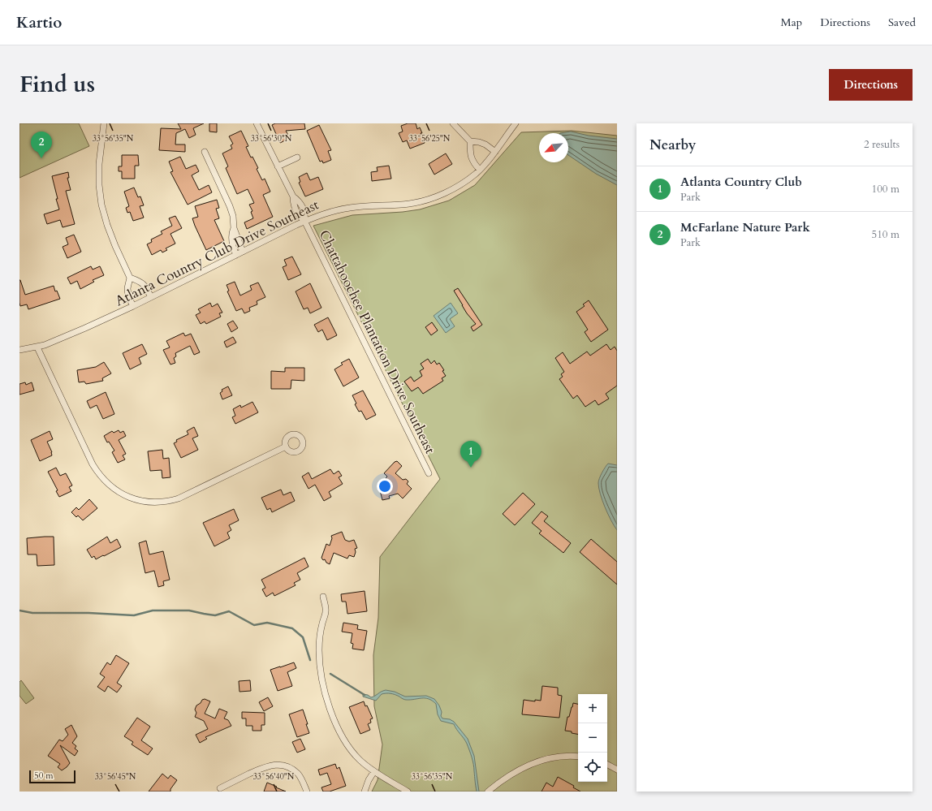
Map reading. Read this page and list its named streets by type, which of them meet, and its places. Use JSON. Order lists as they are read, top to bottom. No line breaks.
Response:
{"streets":{"street":["Atlanta Country Club Drive Southeast","Chattahoochee Plantation Drive Southeast"]},"crossings":[["Atlanta Country Club Drive Southeast","Chattahoochee Plantation Drive Southeast"]],"scale_bar":"50 m","north":"bottom left","page":{"header":"Kartio","nav":["Map","Directions","Saved"],"title":"Find us","buttons":"Directions","heading":["Nearby","2 results"],"pins":["2","1"],"list":[{"mark":"1","name":"Atlanta Country Club","note":"Park","value":"100 m"},{"mark":"2","name":"McFarlane Nature Park","note":"Park","value":"510 m"}],"map_buttons":["+","−"],"scale":"50 m"},"coordinates":["33°56'35\"N","33°56'30\"N","33°56'25\"N","33°56'45\"N","33°56'40\"N"]}
